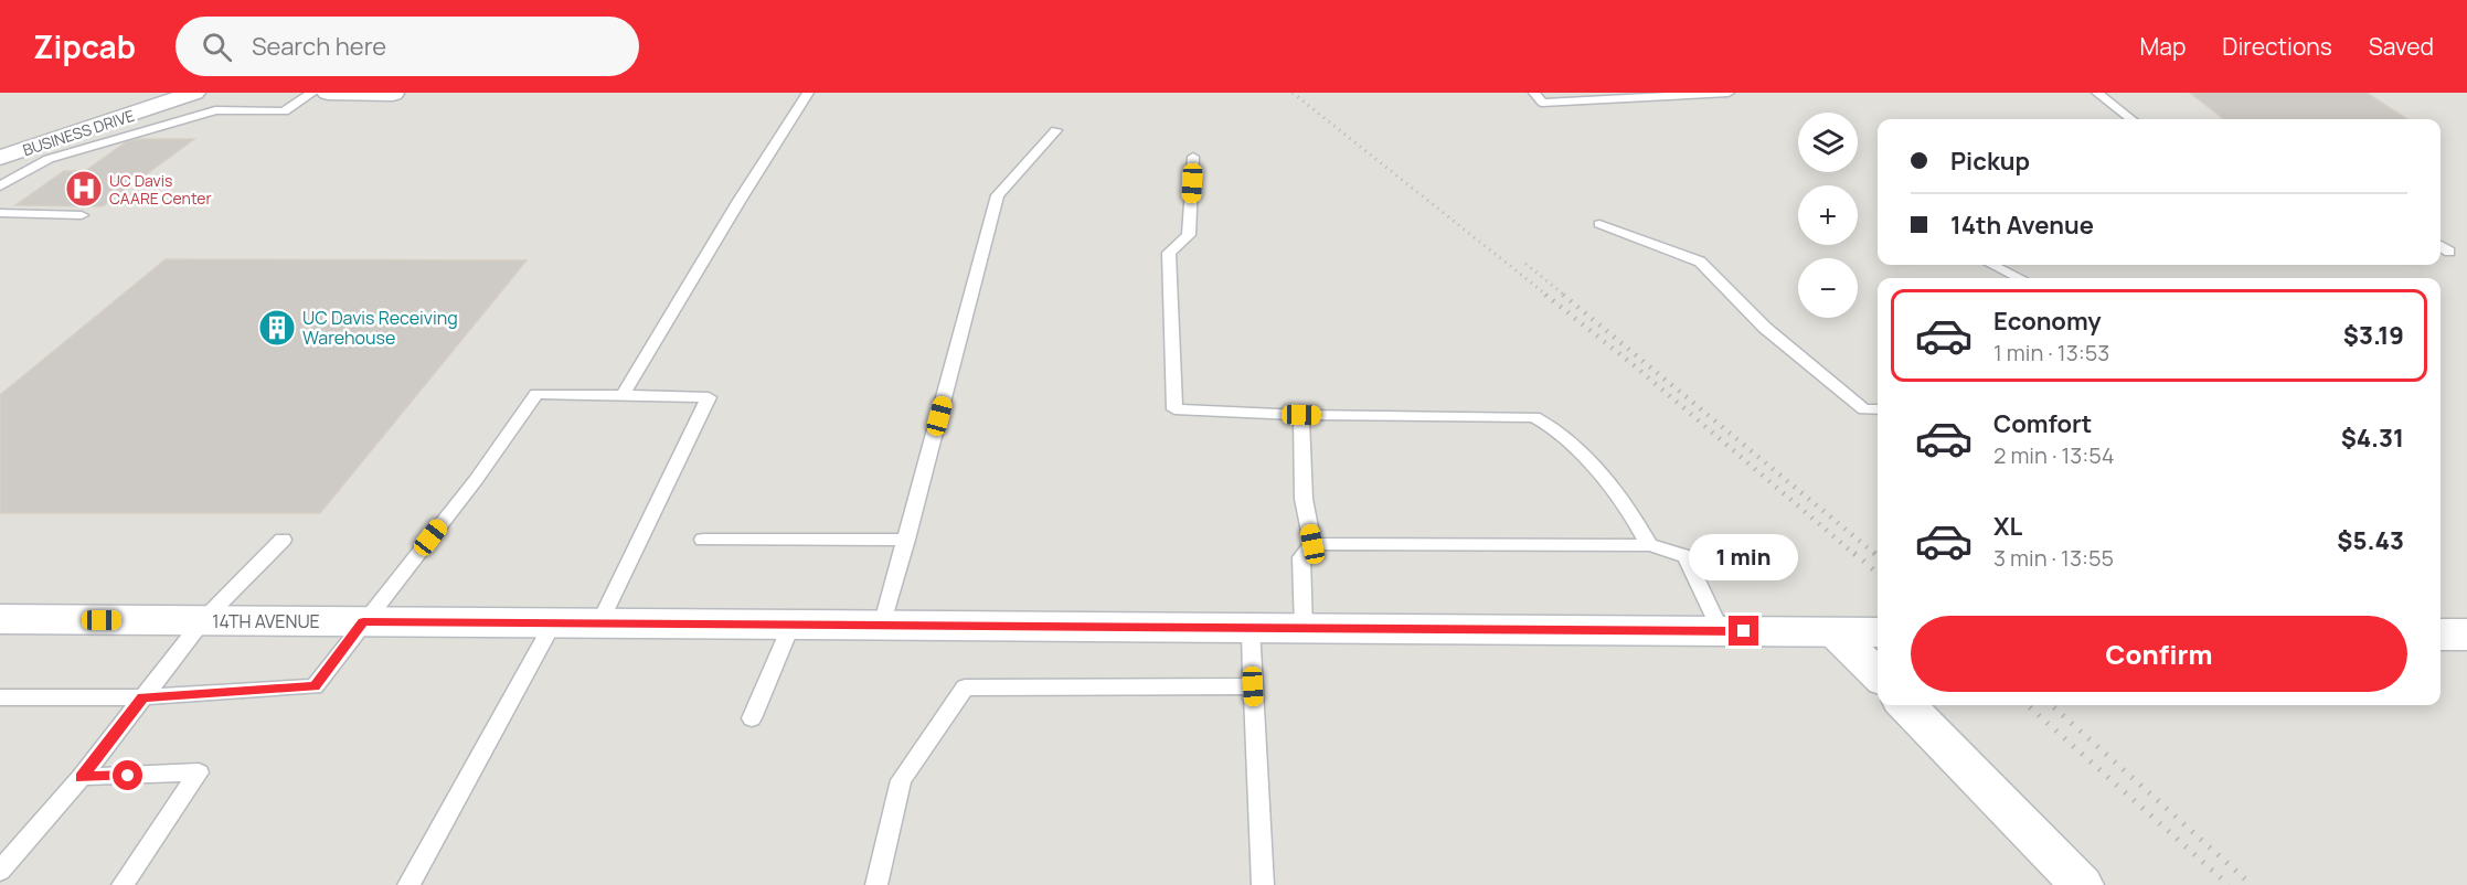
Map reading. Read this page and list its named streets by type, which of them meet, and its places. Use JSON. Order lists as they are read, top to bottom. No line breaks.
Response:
{"streets":{"main road":["14TH AVENUE"],"street":["BUSINESS DRIVE"]},"places":{"hospital":["UC Davis CAARE Center"],"building":["UC Davis Receiving Warehouse"]},"page":{"header":"Zipcab","search":"Search here","nav":["Map","Directions","Saved"],"map_buttons":["+","−"],"banner":["Pickup","14th Avenue"],"list":[{"name":"Economy","note":"1 min · 13:53","value":"$3.19"},{"name":"Comfort","note":"2 min · 13:54","value":"$4.31"},{"name":"XL","note":"3 min · 13:55","value":"$5.43"}],"bubble":"1 min","buttons":"Confirm"}}
